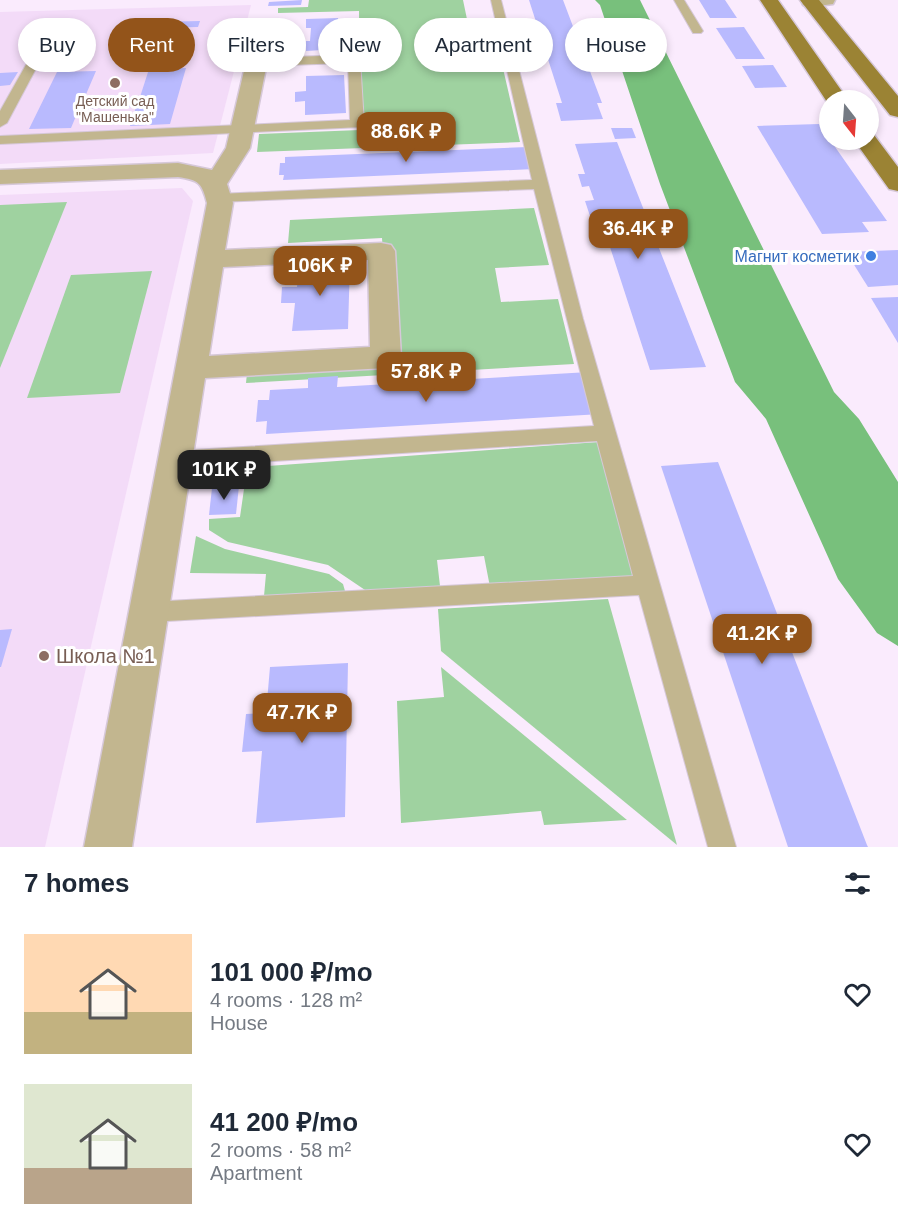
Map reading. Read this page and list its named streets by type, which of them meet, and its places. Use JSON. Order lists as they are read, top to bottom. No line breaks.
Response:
{"places":["Детский сад \"Машенька\"","Магнит косметик","Школа №1"],"north":"bottom","page":{"chip":["Buy","Rent","Filters","New","Apartment","House"],"price":["88.6K ₽","36.4K ₽","106K ₽","57.8K ₽","101K ₽","41.2K ₽","47.7K ₽"],"heading":"7 homes","list":[{"name":"101 000 ₽/mo","note":"4 rooms · 128 m² · House"},{"name":"41 200 ₽/mo","note":"2 rooms · 58 m² · Apartment"}]}}
